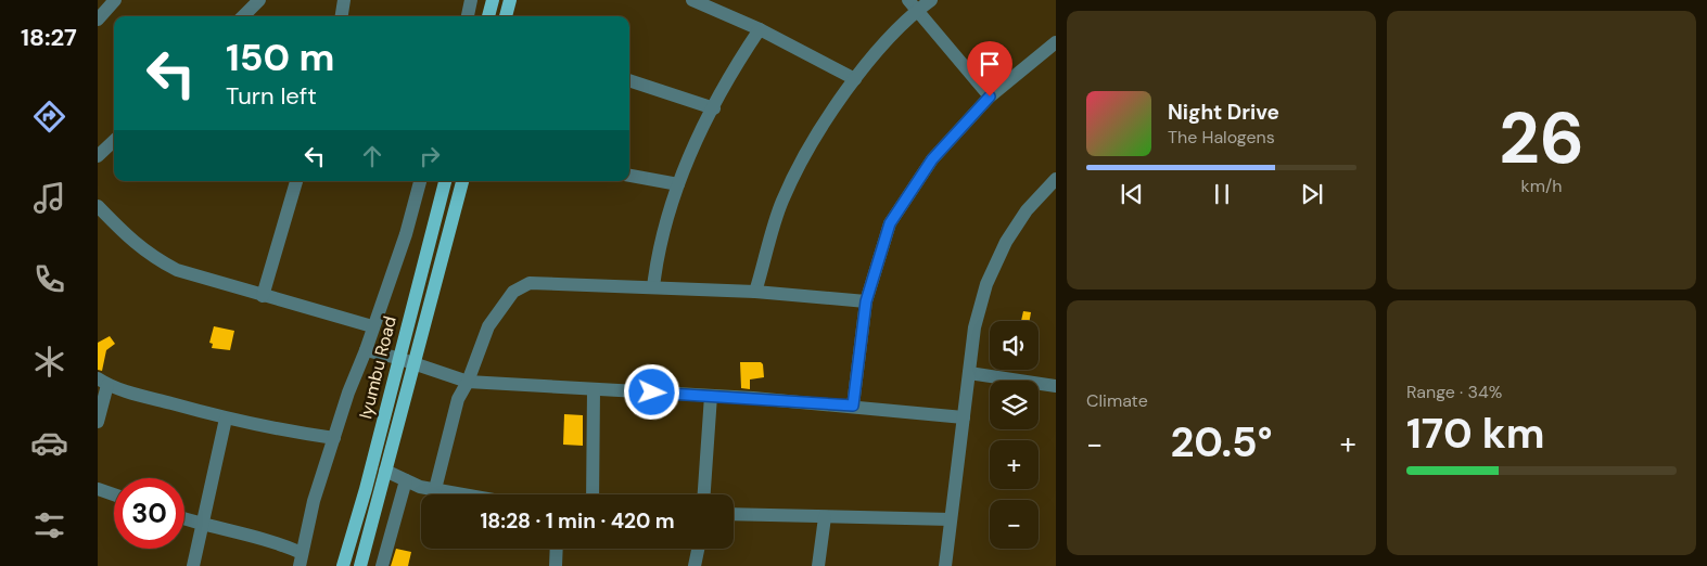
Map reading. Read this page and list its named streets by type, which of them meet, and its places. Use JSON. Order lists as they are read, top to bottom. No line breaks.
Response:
{"streets":{"main road":["Iyumbu Road"]},"page":{"tabs":"18:27","tile":[["26","km/h"],"Climate",["Range · 34%","170 km"]],"turn":["150 m","Turn left"],"song":["Night Drive","The Halogens"],"map_buttons":["+","−"],"heat":["−","20.5°","+"],"limit":"30","trip":"18:28 · 1 min · 420 m"}}
